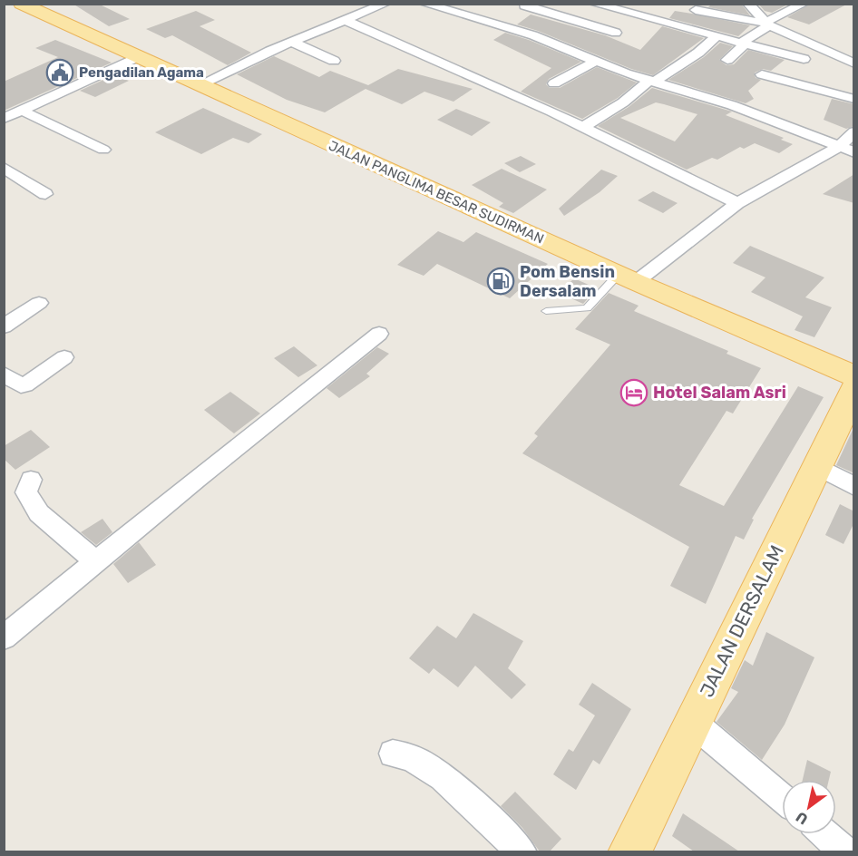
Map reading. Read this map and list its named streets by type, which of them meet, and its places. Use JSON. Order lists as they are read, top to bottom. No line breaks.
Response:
{"streets":{"main road":["JALAN PANGLIMA BESAR SUDIRMAN","JALAN DERSALAM"]},"places":{"public building":["Pengadilan Agama"],"fuel station":["Pom Bensin Dersalam"],"hotel":["Hotel Salam Asri"]},"north":"bottom left"}
